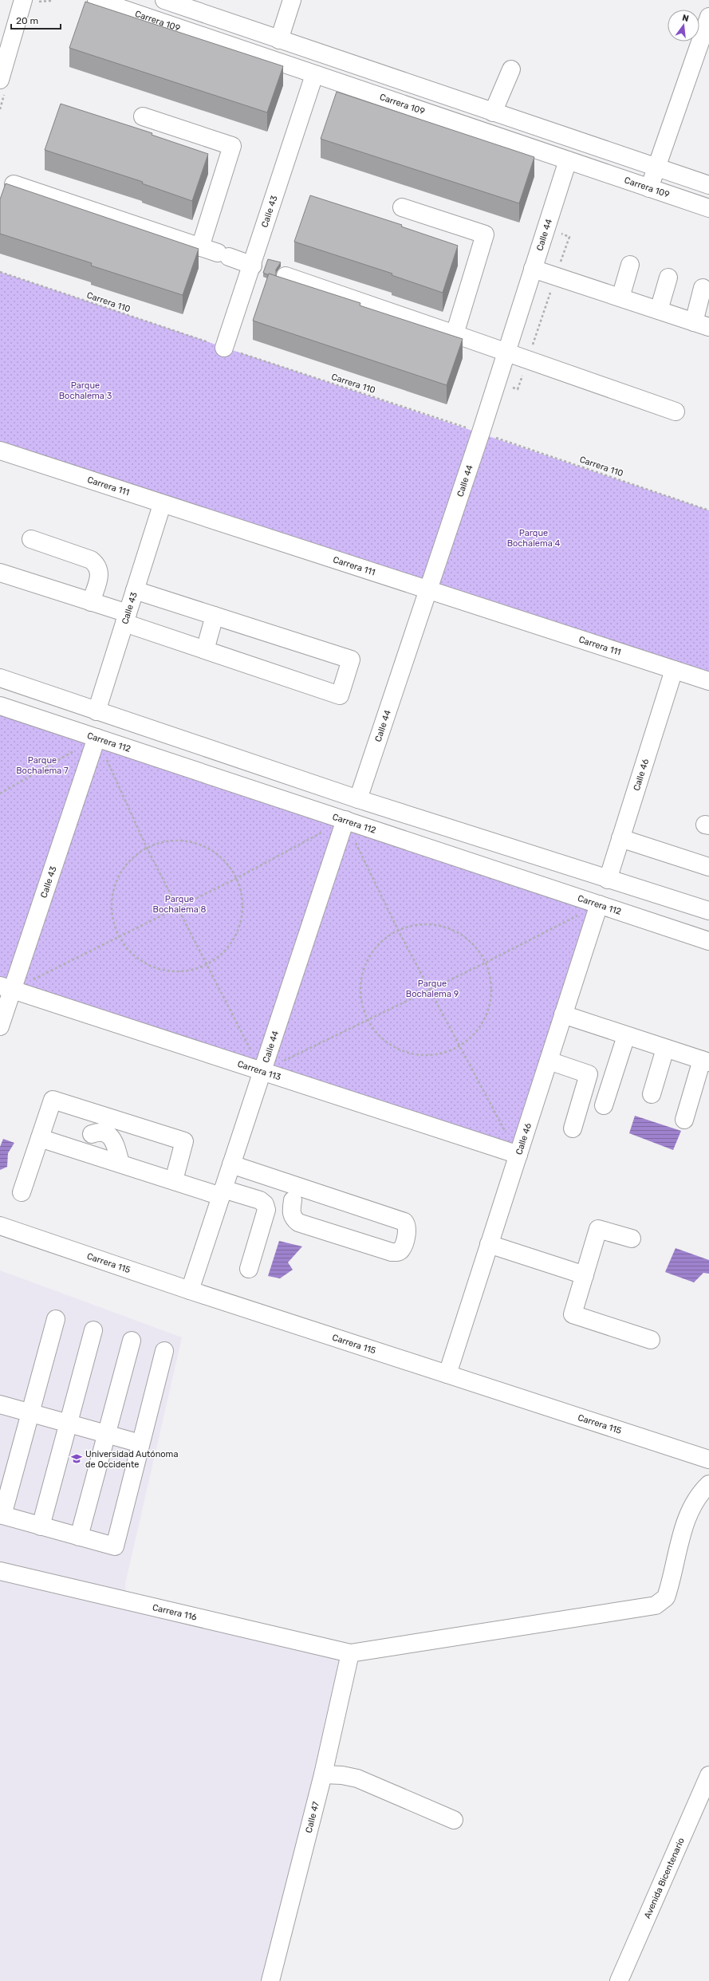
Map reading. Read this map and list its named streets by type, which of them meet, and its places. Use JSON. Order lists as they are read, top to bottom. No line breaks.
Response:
{"streets":{"street":["Carrera 109","Calle 43","Calle 44","Carrera 111","Carrera 112","Calle 46","Carrera 113","Carrera 115","Carrera 116","Calle 47","Avenida Bicentenario"],"path":["Carrera 110"]},"crossings":[["Carrera 109","Calle 43"],["Carrera 109","Calle 44"],["Calle 43","Carrera 110"],["Calle 43","Carrera 111"],["Calle 43","Carrera 112"],["Calle 43","Carrera 113"],["Calle 44","Carrera 111"],["Calle 44","Carrera 112"],["Calle 44","Carrera 113"],["Calle 44","Carrera 115"],["Carrera 111","Calle 46"],["Carrera 112","Calle 46"],["Calle 46","Carrera 113"],["Calle 46","Carrera 115"],["Carrera 116","Calle 47"]],"parks":["Parque Bochalema 3","Parque Bochalema 4","Parque Bochalema 7","Parque Bochalema 8","Parque Bochalema 9"],"places":{"school or university":["Universidad Autónoma de Occidente"]},"scale_bar":"20 m","north":"top"}
